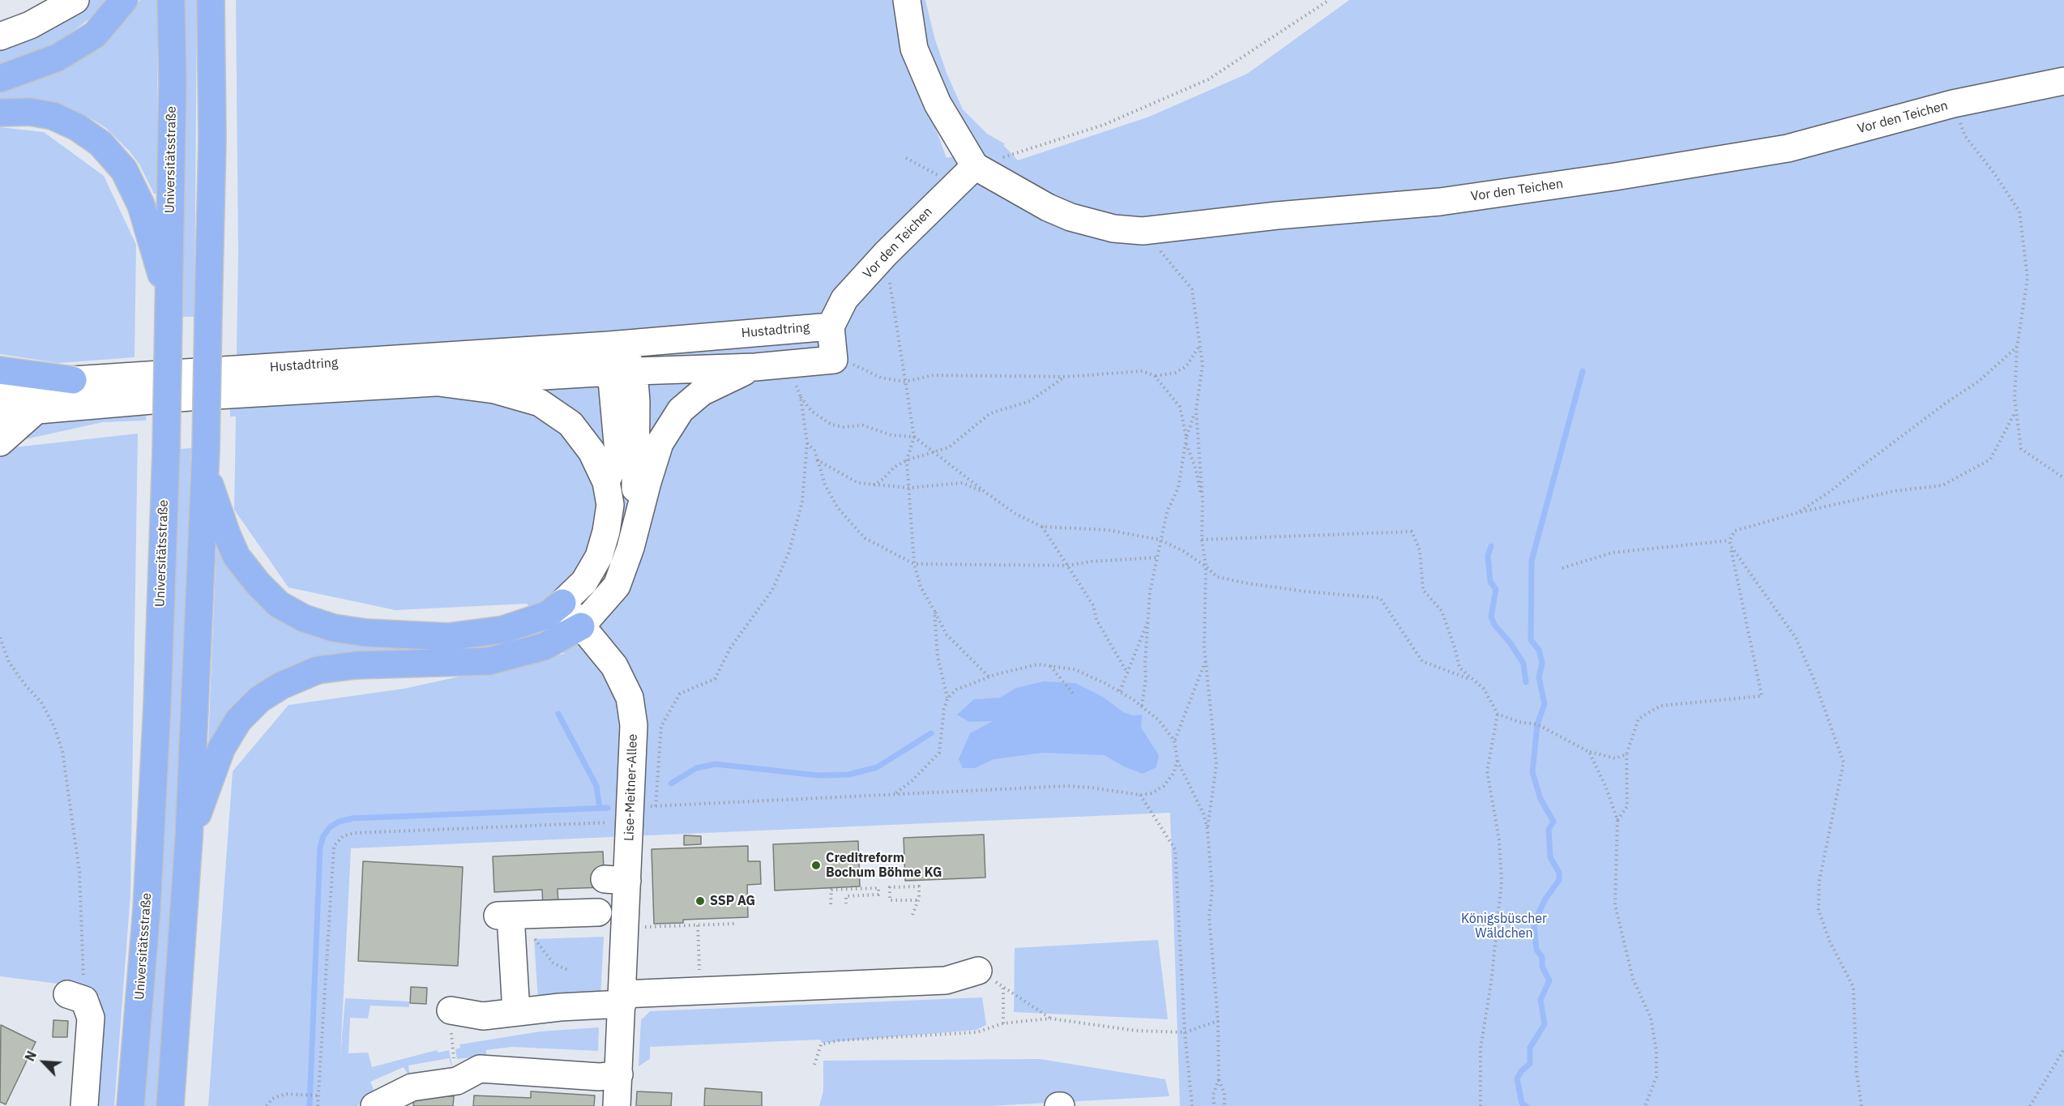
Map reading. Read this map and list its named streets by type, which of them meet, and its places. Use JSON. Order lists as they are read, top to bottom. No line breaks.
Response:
{"streets":{"highway":["Universitätsstraße"],"street":["Vor den Teichen","Hustadtring","Lise-Meitner-Allee"]},"crossings":[["Vor den Teichen","Hustadtring"],["Hustadtring","Lise-Meitner-Allee"]],"parks":["Königsbüscher Wäldchen"],"places":["Creditreform Bochum Böhme KG","SSP AG"],"north":"top left"}
